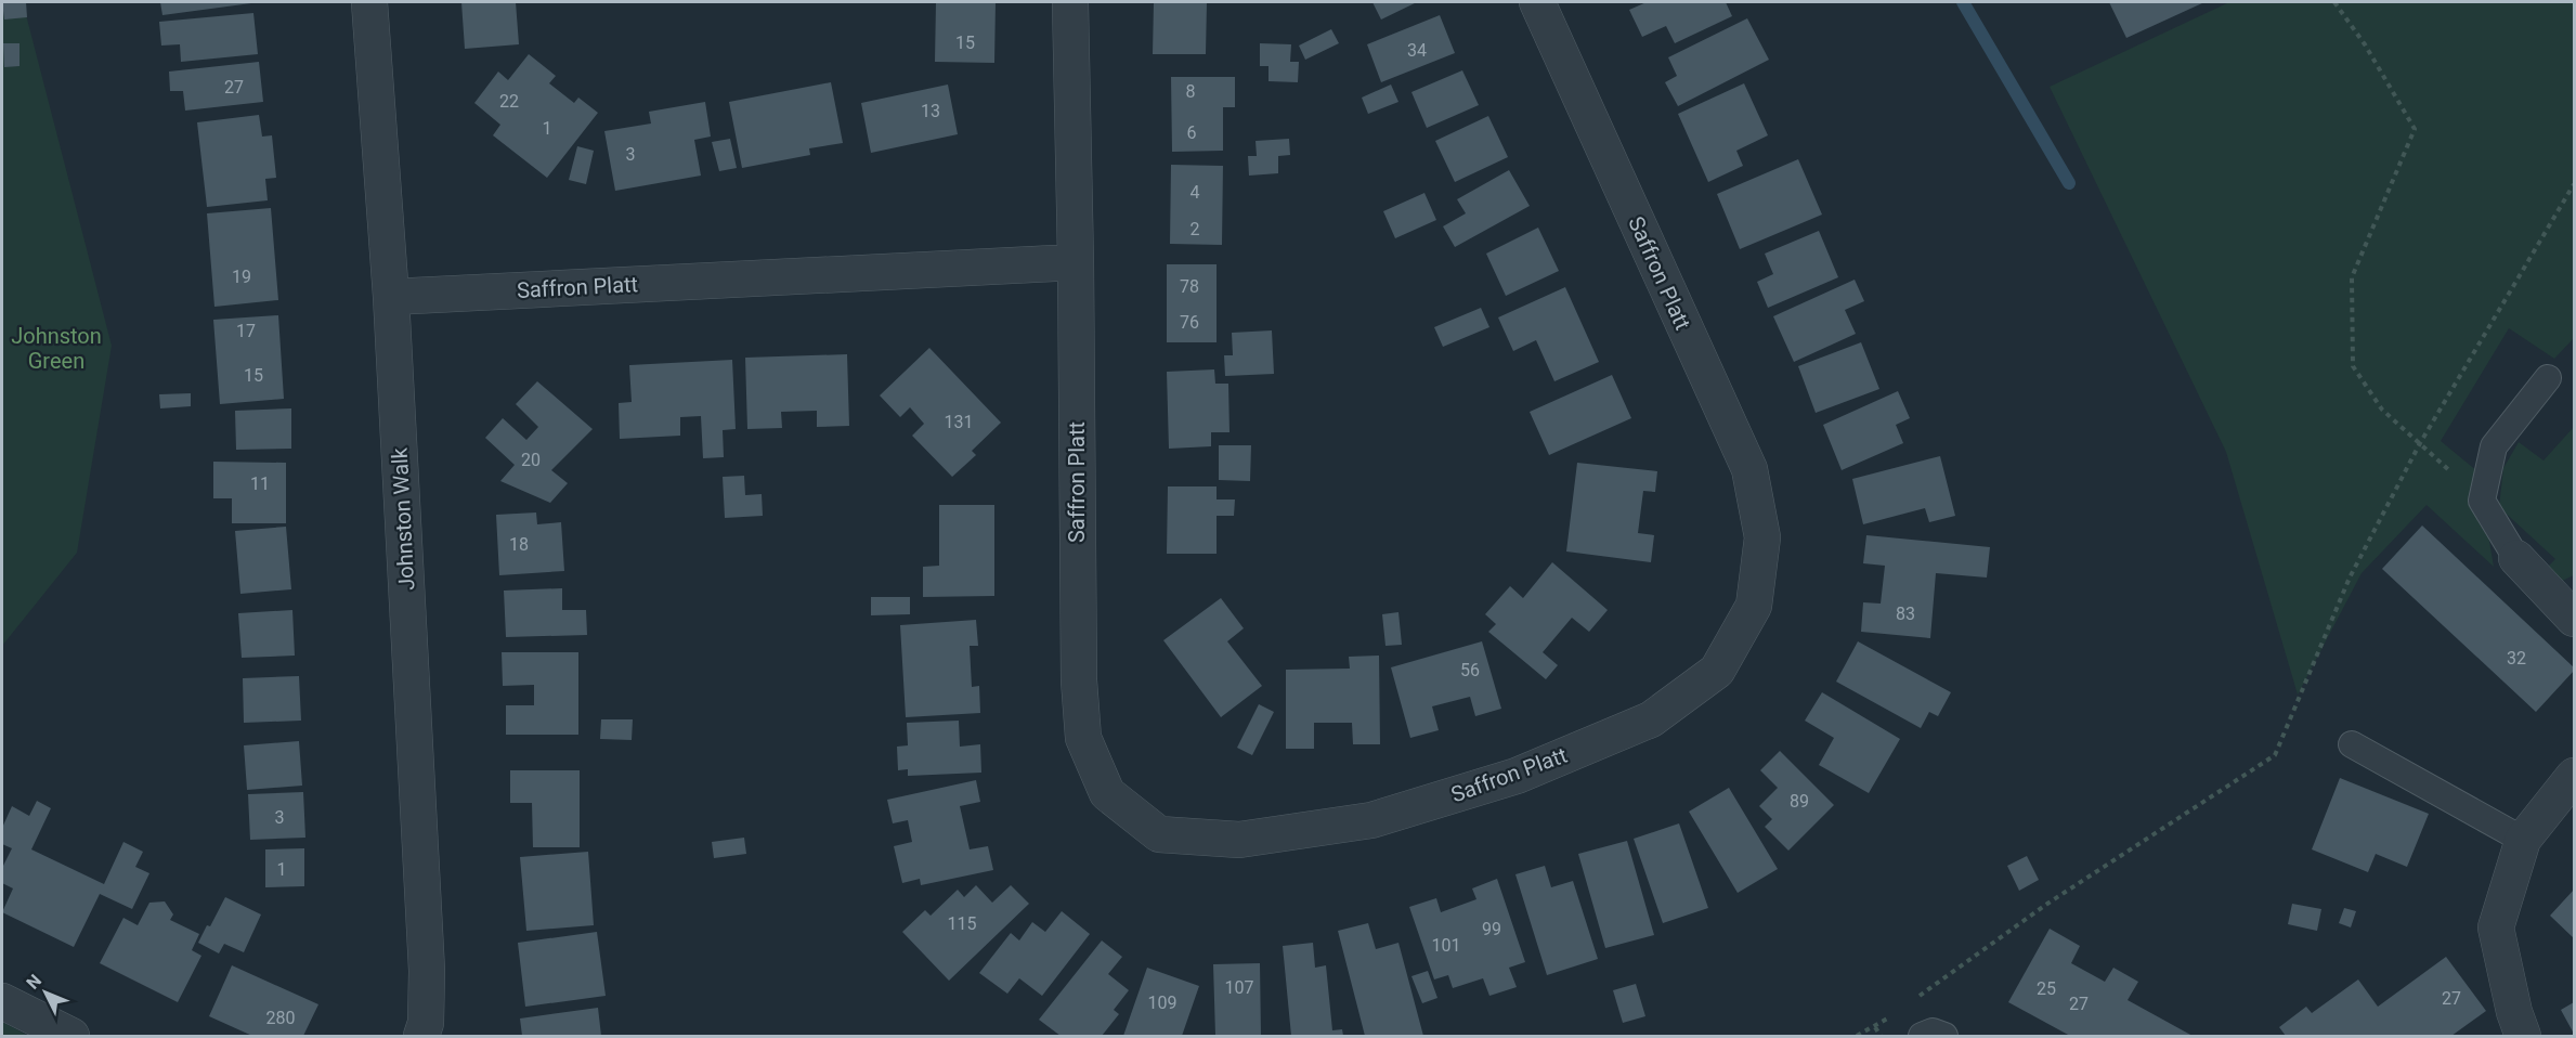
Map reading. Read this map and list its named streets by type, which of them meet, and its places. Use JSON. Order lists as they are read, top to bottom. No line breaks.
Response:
{"streets":{"street":["Saffron Platt","Johnston Walk"]},"crossings":[["Saffron Platt","Johnston Walk"]],"parks":["Johnston Green"],"house_numbers":["15","34","27","8","22","13","1","6","3","4","2","19","78","76","17","15","131","20","11","18","83","32","56","89","3","1","115","99","101","107","25","27","109","27","280"],"north":"top left"}
